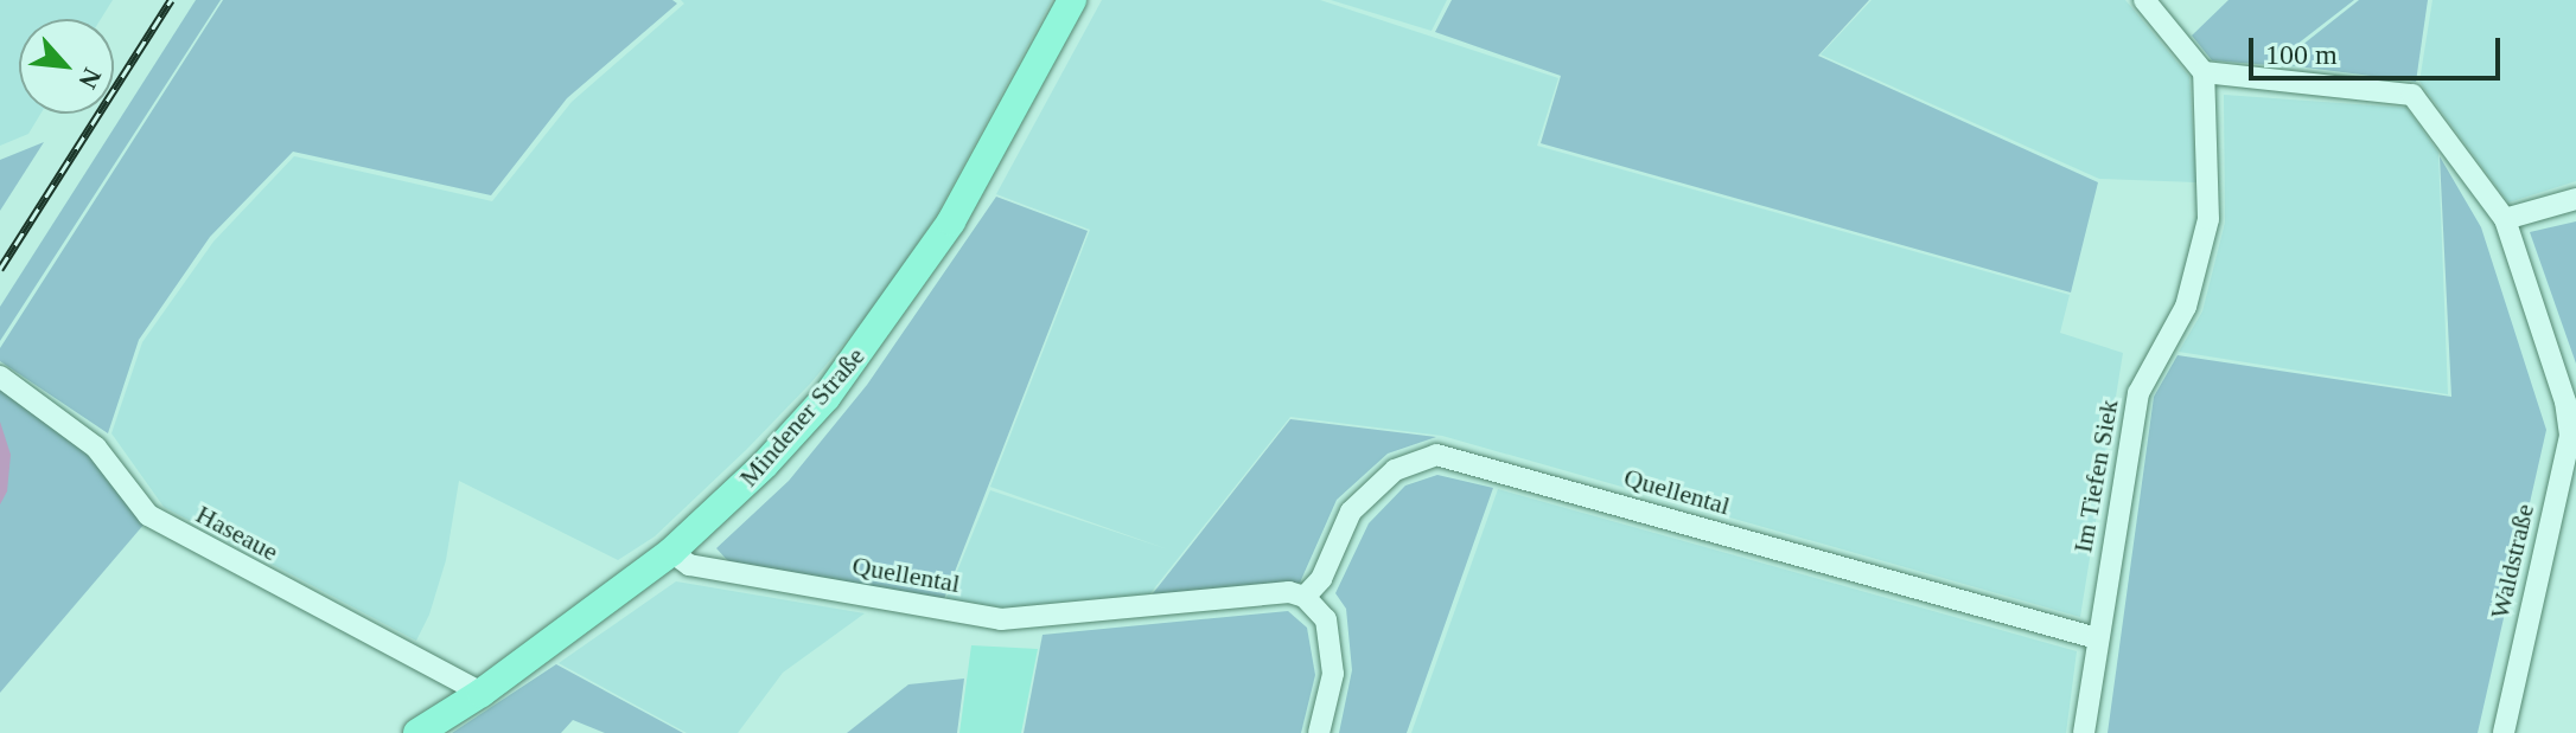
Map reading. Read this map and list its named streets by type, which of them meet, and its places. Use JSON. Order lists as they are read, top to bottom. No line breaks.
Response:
{"streets":{"main road":["Mindener Straße"],"street":["Im Tiefen Siek","Quellental","Haseaue","Waldstraße"]},"crossings":[["Mindener Straße","Quellental"],["Mindener Straße","Haseaue"],["Im Tiefen Siek","Quellental"],["Im Tiefen Siek","Waldstraße"]],"scale_bar":"100 m","north":"bottom right"}
